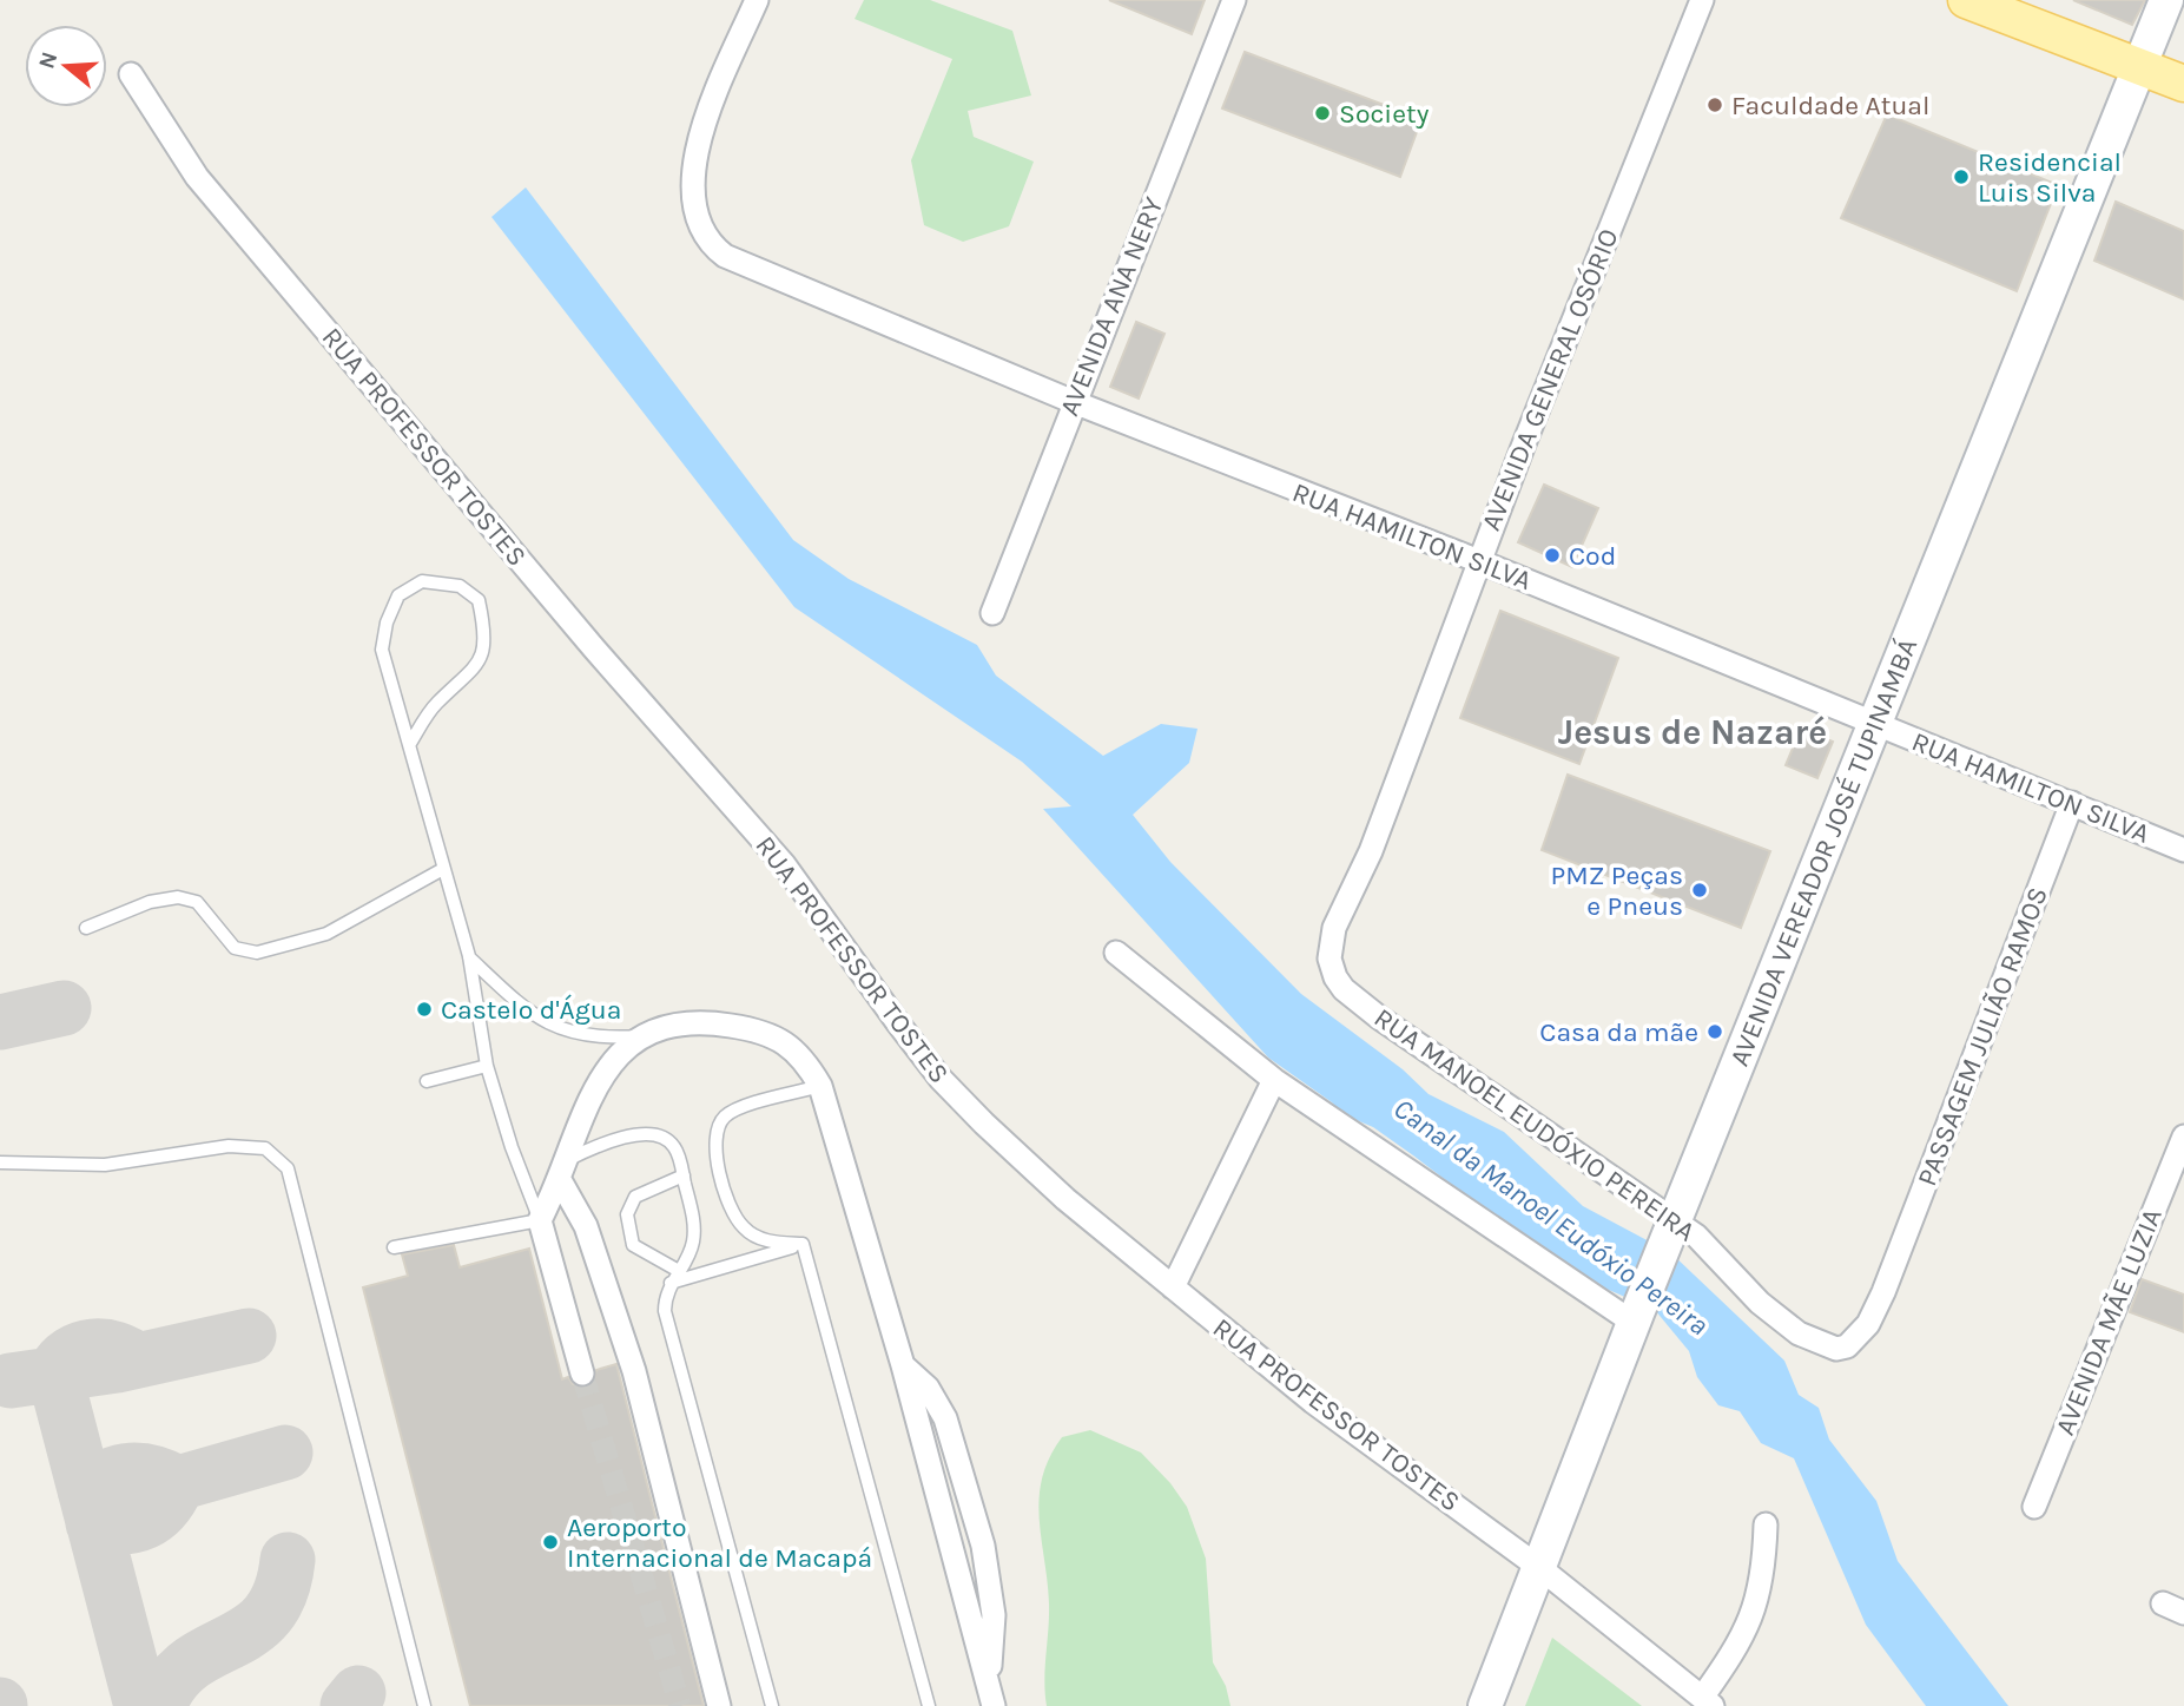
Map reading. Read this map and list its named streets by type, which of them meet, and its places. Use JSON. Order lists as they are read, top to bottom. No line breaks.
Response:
{"streets":{"street":["AVENIDA ANA NERY","AVENIDA GENERAL OSÓRIO","RUA PROFESSOR TOSTES","RUA HAMILTON SILVA","AVENIDA VEREADOR JOSÉ TUPINAMBÁ","PASSAGEM JULIÃO RAMOS","RUA MANOEL EUDÓXIO PEREIRA","AVENIDA MÃE LUZIA"]},"crossings":[["AVENIDA ANA NERY","RUA HAMILTON SILVA"],["AVENIDA GENERAL OSÓRIO","RUA HAMILTON SILVA"],["AVENIDA GENERAL OSÓRIO","RUA MANOEL EUDÓXIO PEREIRA"],["RUA PROFESSOR TOSTES","AVENIDA VEREADOR JOSÉ TUPINAMBÁ"],["RUA HAMILTON SILVA","AVENIDA VEREADOR JOSÉ TUPINAMBÁ"],["RUA HAMILTON SILVA","PASSAGEM JULIÃO RAMOS"],["AVENIDA VEREADOR JOSÉ TUPINAMBÁ","RUA MANOEL EUDÓXIO PEREIRA"],["PASSAGEM JULIÃO RAMOS","RUA MANOEL EUDÓXIO PEREIRA"]],"districts":["Jesus de Nazaré"],"water":["Canal da Manoel Eudóxio Pereira"],"places":["Faculdade Atual","Society","Residencial Luis Silva","Cod","PMZ Peças e Pneus","Castelo d'Água","Casa da mãe","Aeroporto Internacional de Macapá"],"north":"left"}
